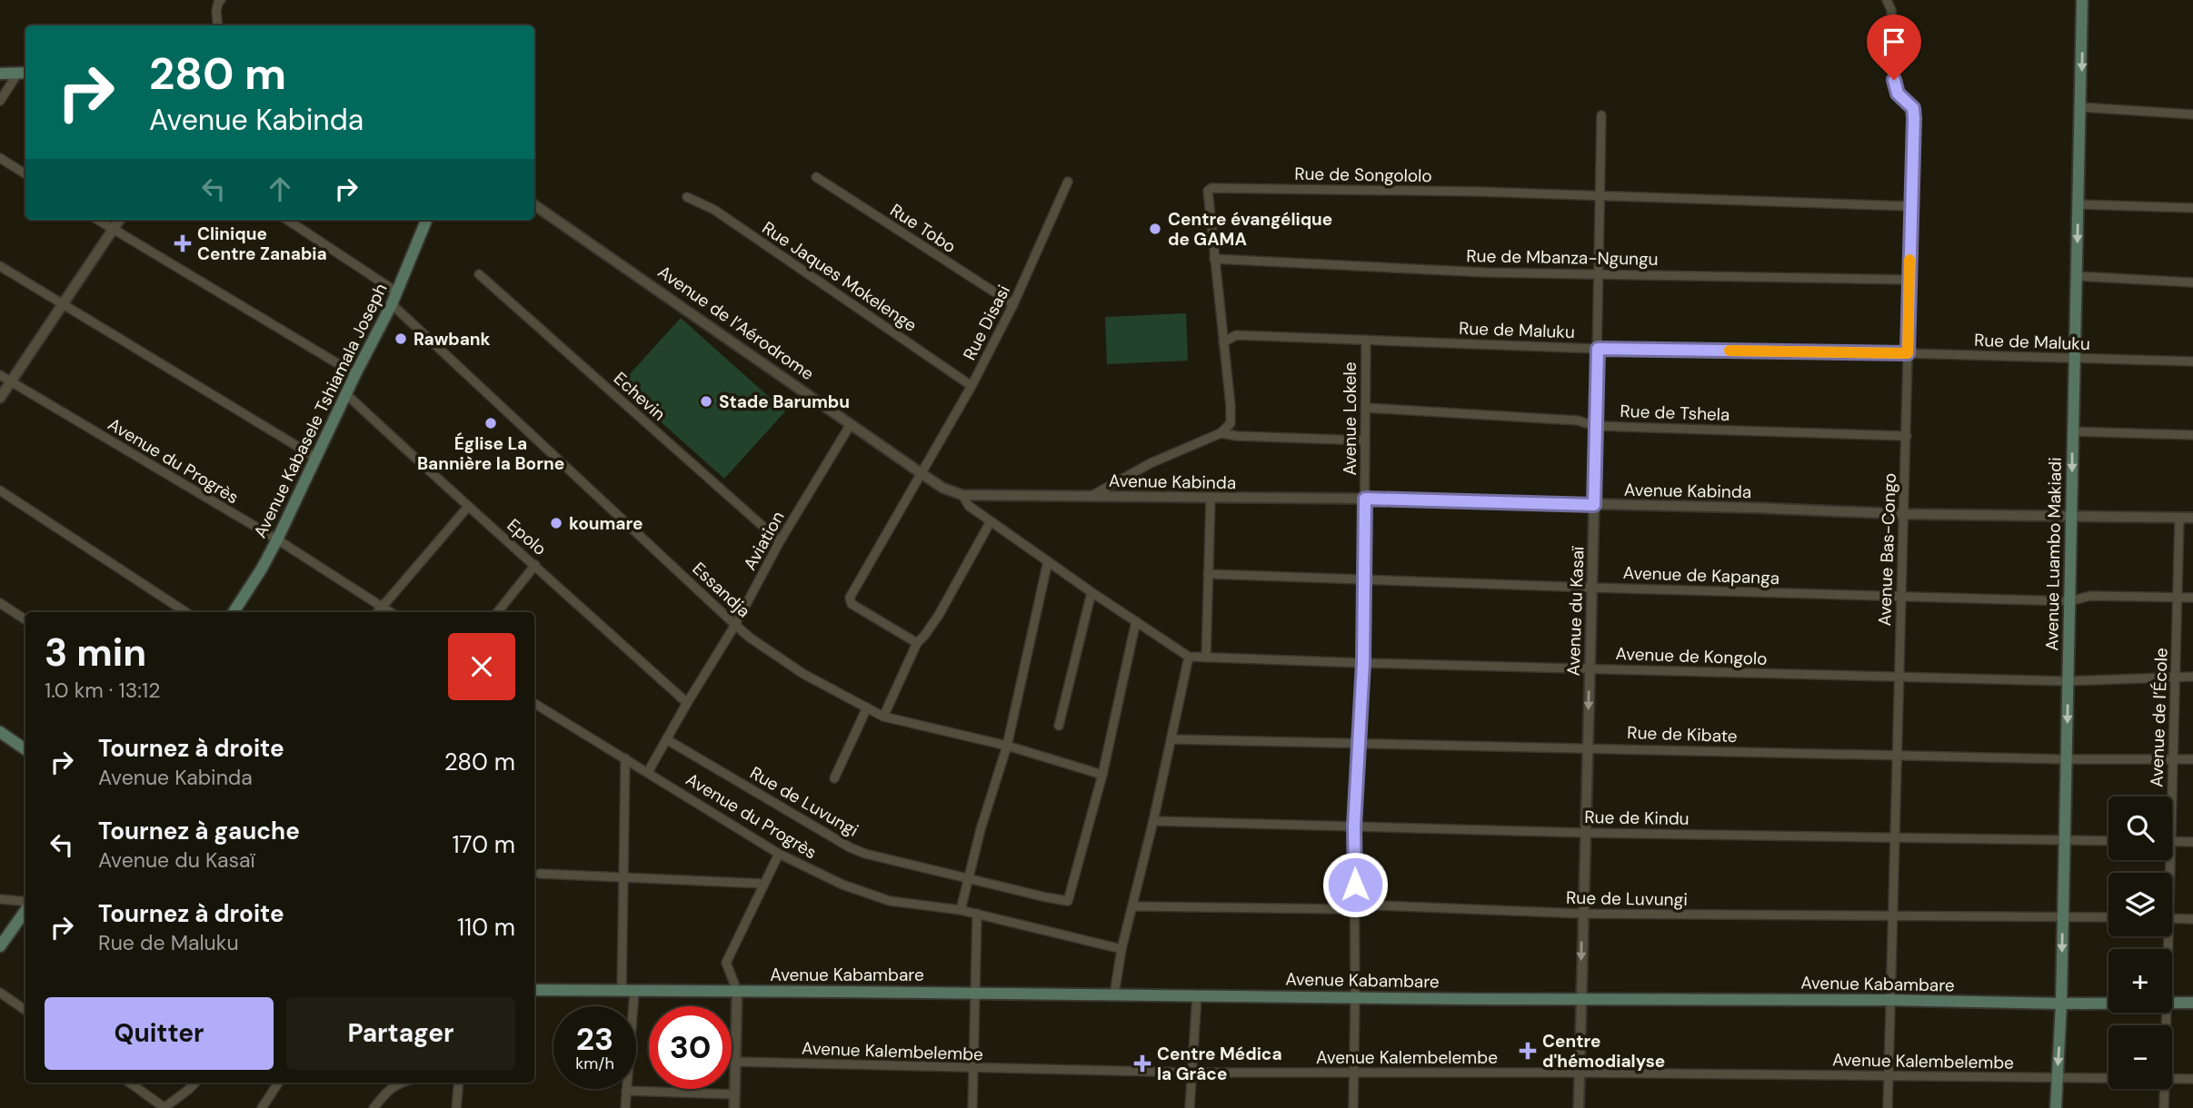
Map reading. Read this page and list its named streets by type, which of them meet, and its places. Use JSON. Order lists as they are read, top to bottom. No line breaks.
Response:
{"streets":{"main road":["Avenue Kabasele Tshiamala Joseph","Avenue Luambo Makiadi","Avenue Kabambare"],"street":["Rue de Songololo","Rue Tobo","Rue de Mbanza-Ngungu","Rue Jaques Mokelenge","Avenue de l’Aérodrome","Rue Disasi","Rue de Maluku","Echevin","Rue de Tshela","Avenue Lokele","Avenue du Progrès","Avenue Kabinda","Epolo","Aviation","Avenue Bas-Congo","Avenue de Kapanga","Essandja","Avenue du Kasaï","Avenue de Kongolo","Avenue de l’École","Rue de Kibate","Rue de Luvungi","Rue de Kindu","Avenue Kalembelembe"]},"crossings":[["Rue de Songololo","Rue de Mbanza-Ngungu"],["Rue de Songololo","Rue de Maluku"],["Rue de Songololo","Avenue Bas-Congo"],["Rue de Songololo","Avenue du Kasaï"],["Rue Tobo","Rue Disasi"],["Rue de Mbanza-Ngungu","Avenue Bas-Congo"],["Rue de Mbanza-Ngungu","Avenue du Kasaï"],["Rue Jaques Mokelenge","Rue Disasi"],["Avenue de l’Aérodrome","Rue Disasi"],["Avenue de l’Aérodrome","Avenue Kabinda"],["Avenue de l’Aérodrome","Aviation"],["Rue Disasi","Avenue Kabinda"],["Rue de Maluku","Avenue Lokele"],["Rue de Maluku","Avenue Bas-Congo"],["Rue de Maluku","Avenue Luambo Makiadi"],["Rue de Maluku","Avenue du Kasaï"],["Echevin","Aviation"],["Avenue Kabasele Tshiamala Joseph","Avenue du Progrès"],["Avenue Kabasele Tshiamala Joseph","Epolo"],["Avenue Kabasele Tshiamala Joseph","Essandja"],["Rue de Tshela","Avenue Lokele"],["Rue de Tshela","Avenue Bas-Congo"],["Rue de Tshela","Avenue du Kasaï"],["Avenue Lokele","Avenue Kabinda"],["Avenue Lokele","Avenue de Kapanga"],["Avenue Lokele","Avenue de Kongolo"],["Avenue Lokele","Rue de Kibate"],["Avenue Lokele","Rue de Luvungi"],["Avenue Lokele","Rue de Kindu"],["Avenue Lokele","Avenue Kabambare"],["Avenue Lokele","Avenue Kalembelembe"],["Avenue du Progrès","Aviation"],["Avenue Kabinda","Avenue Bas-Congo"],["Avenue Kabinda","Avenue Luambo Makiadi"],["Avenue Kabinda","Avenue du Kasaï"],["Avenue Kabinda","Avenue de l’École"],["Epolo","Aviation"],["Aviation","Essandja"],["Aviation","Rue de Luvungi"],["Avenue Bas-Congo","Avenue de Kapanga"],["Avenue Bas-Congo","Avenue de Kongolo"],["Avenue Bas-Congo","Rue de Kibate"],["Avenue Bas-Congo","Rue de Luvungi"],["Avenue Bas-Congo","Rue de Kindu"],["Avenue Bas-Congo","Avenue Kabambare"],["Avenue Bas-Congo","Avenue Kalembelembe"],["Avenue Luambo Makiadi","Avenue de Kapanga"],["Avenue Luambo Makiadi","Avenue de Kongolo"],["Avenue Luambo Makiadi","Rue de Kibate"],["Avenue Luambo Makiadi","Rue de Luvungi"],["Avenue Luambo Makiadi","Rue de Kindu"],["Avenue Luambo Makiadi","Avenue Kabambare"],["Avenue Luambo Makiadi","Avenue Kalembelembe"],["Avenue de Kapanga","Avenue du Kasaï"],["Avenue de Kapanga","Avenue de l’École"],["Essandja","Rue de Luvungi"],["Avenue du Kasaï","Avenue de Kongolo"],["Avenue du Kasaï","Rue de Kibate"],["Avenue du Kasaï","Rue de Luvungi"],["Avenue du Kasaï","Rue de Kindu"],["Avenue du Kasaï","Avenue Kabambare"],["Avenue du Kasaï","Avenue Kalembelembe"],["Avenue de Kongolo","Avenue de l’École"],["Avenue de l’École","Rue de Kibate"]],"one_way":["Avenue Luambo Makiadi"],"places":{"other":["Centre évangélique de GAMA","Rawbank","Stade Barumbu","Église La Bannière la Borne","koumare"],"health":["Clinique Centre Zanabia","Centre d'hémodialyse","Centre Médica la Grâce"]},"page":{"turn":["280 m","Avenue Kabinda"],"heading":["3 min","1.0 km · 13:12"],"list":[{"name":"Tournez à droite","note":"Avenue Kabinda","value":"280 m"},{"name":"Tournez à gauche","note":"Avenue du Kasaï","value":"170 m"},{"name":"Tournez à droite","note":"Rue de Maluku","value":"110 m"}],"map_buttons":["+","−"],"buttons":["Quitter","Partager"],"speed":"23 km/h","limit":"30"}}
